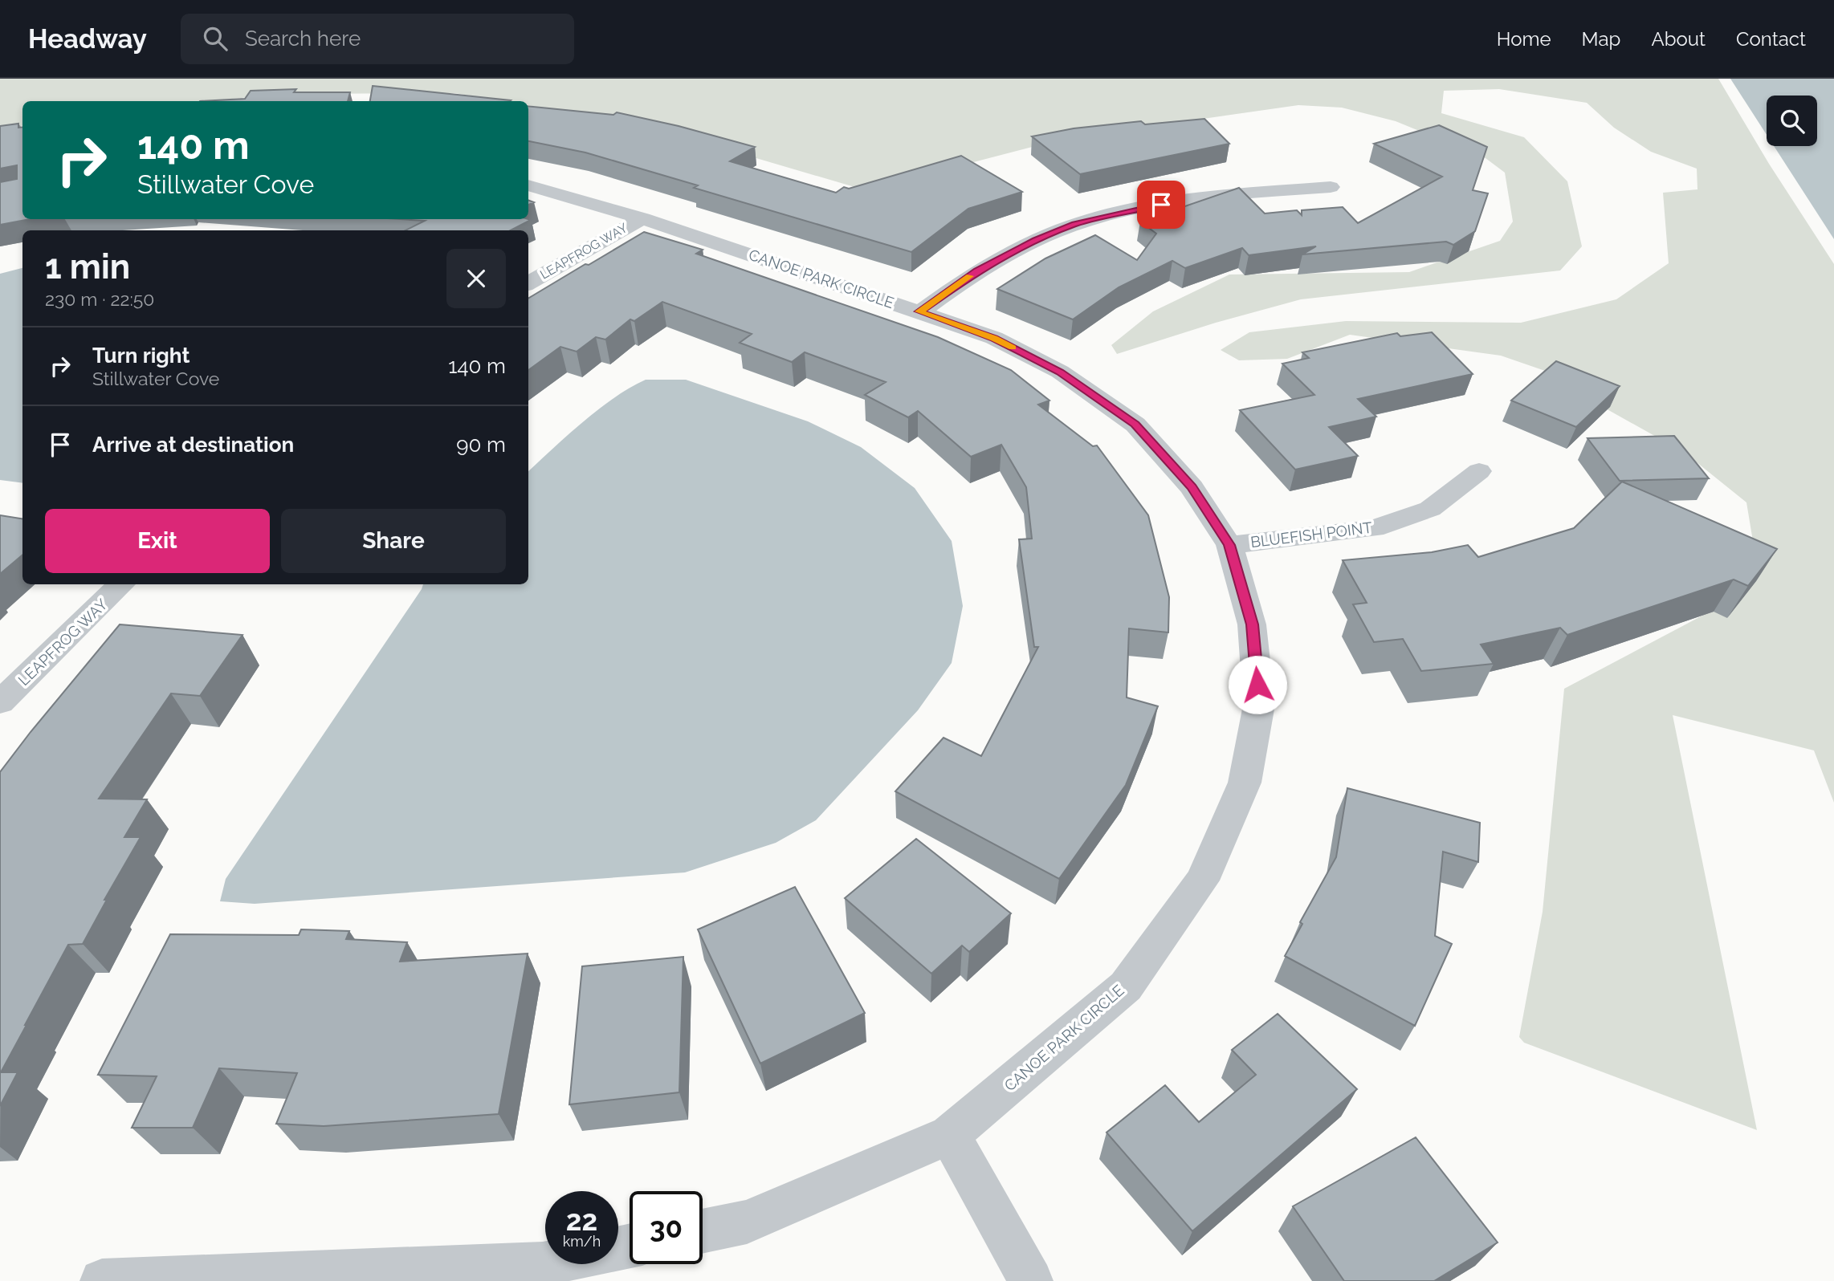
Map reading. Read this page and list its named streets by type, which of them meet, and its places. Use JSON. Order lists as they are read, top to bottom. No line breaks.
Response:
{"streets":{"street":["LEAPFROG WAY","CANOE PARK CIRCLE","BLUEFISH POINT"]},"crossings":[["LEAPFROG WAY","CANOE PARK CIRCLE"],["CANOE PARK CIRCLE","BLUEFISH POINT"]],"page":{"header":"Headway","search":"Search here","nav":["Home","Map","About","Contact"],"turn":["140 m","Stillwater Cove"],"heading":["1 min","230 m · 22:50"],"list":[{"name":"Turn right","note":"Stillwater Cove","value":"140 m"},{"name":"Arrive at destination","value":"90 m"}],"buttons":["Exit","Share"],"speed":"22 km/h","limit":"30"}}
